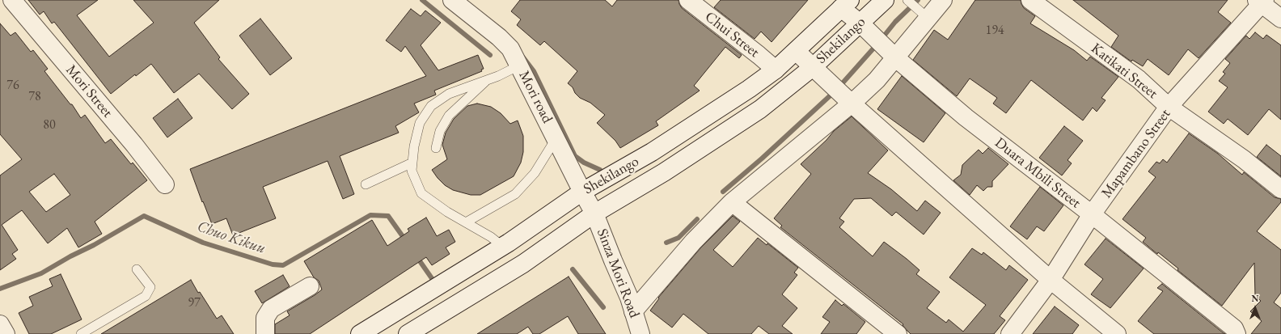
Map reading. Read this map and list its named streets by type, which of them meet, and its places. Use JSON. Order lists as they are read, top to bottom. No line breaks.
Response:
{"streets":{"street":["Chui Street","Shekilango","Katikati Street","Mori Street","Mori road","Mapambano Street","Duara Mbili Street","Sinza Mori Road"]},"crossings":[["Chui Street","Shekilango"],["Shekilango","Mori road"],["Shekilango","Duara Mbili Street"],["Shekilango","Sinza Mori Road"],["Katikati Street","Mapambano Street"],["Mori road","Sinza Mori Road"],["Mapambano Street","Duara Mbili Street"]],"water":["Chuo Kikuu"],"house_numbers":["194","76","78","80","97"],"north":"top"}
